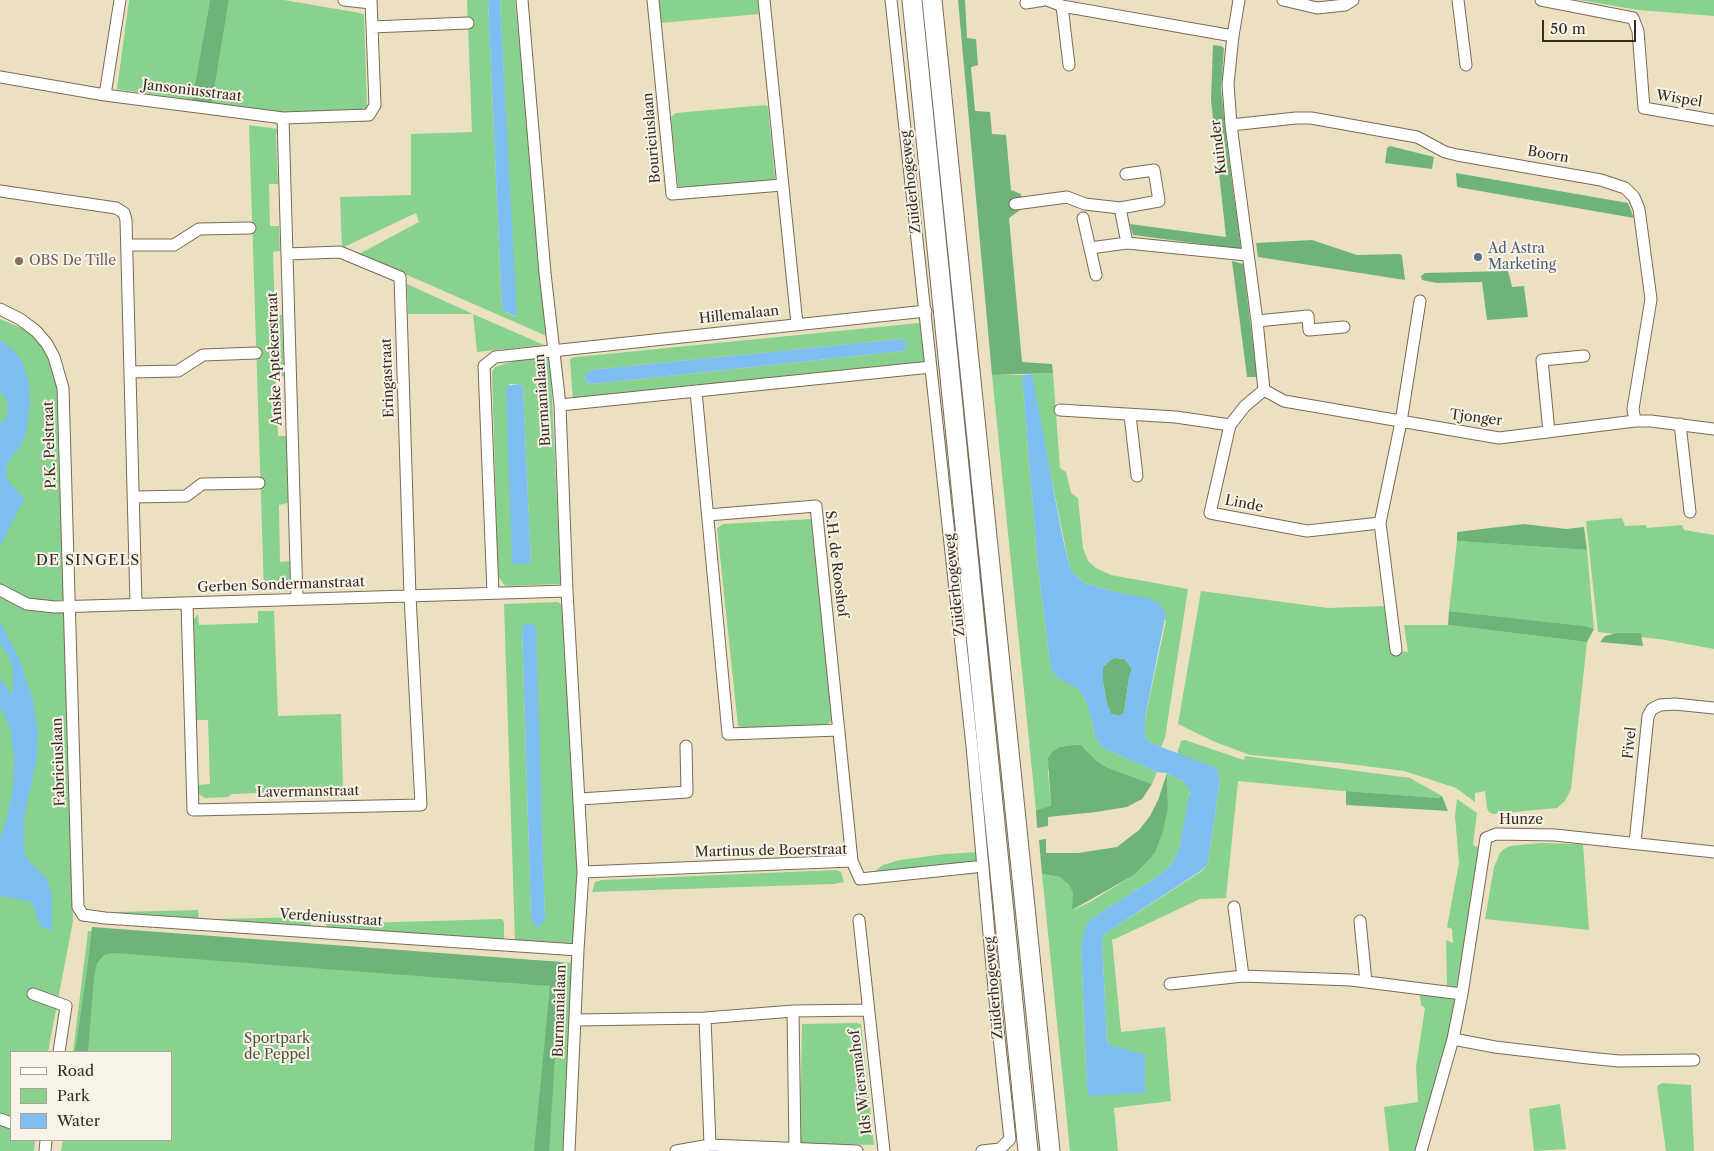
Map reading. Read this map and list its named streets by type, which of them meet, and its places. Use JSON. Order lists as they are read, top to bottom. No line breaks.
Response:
{"streets":{"main road":["Zuiderhogeweg"],"street":["Jansoniusstraat","Wispel","Bouriciuslaan","Kuinder","Boorn","Hillemalaan","Anske Aptekerstraat","Eringastraat","Burmanialaan","Tjonger","P.K. Pelstraat","Linde","S.H. de Rooshof","Gerben Sondermanstraat","Fivel","Fabriciuslaan","Lavermanstraat","Hunze","Martinus de Boerstraat","Verdeniusstraat","Ids Wiersmahof"]},"crossings":[["Jansoniusstraat","Anske Aptekerstraat"],["Kuinder","Boorn"],["Kuinder","Tjonger"],["Kuinder","Linde"],["Boorn","Tjonger"],["Zuiderhogeweg","Hillemalaan"],["Hillemalaan","Burmanialaan"],["Anske Aptekerstraat","Eringastraat"],["Anske Aptekerstraat","Gerben Sondermanstraat"],["Eringastraat","Gerben Sondermanstraat"],["Eringastraat","Lavermanstraat"],["Burmanialaan","Gerben Sondermanstraat"],["Burmanialaan","Martinus de Boerstraat"],["Burmanialaan","Verdeniusstraat"],["Burmanialaan","Ids Wiersmahof"],["Tjonger","Linde"],["P.K. Pelstraat","Gerben Sondermanstraat"],["P.K. Pelstraat","Fabriciuslaan"],["S.H. de Rooshof","Martinus de Boerstraat"],["Gerben Sondermanstraat","Fabriciuslaan"],["Gerben Sondermanstraat","Lavermanstraat"],["Fivel","Hunze"],["Fabriciuslaan","Verdeniusstraat"]],"districts":["DE SINGELS"],"parks":["Sportpark de Peppel"],"places":["Ad Astra Marketing","OBS De Tille"],"legend":["Road","Park","Water"],"scale_bar":"50 m"}
